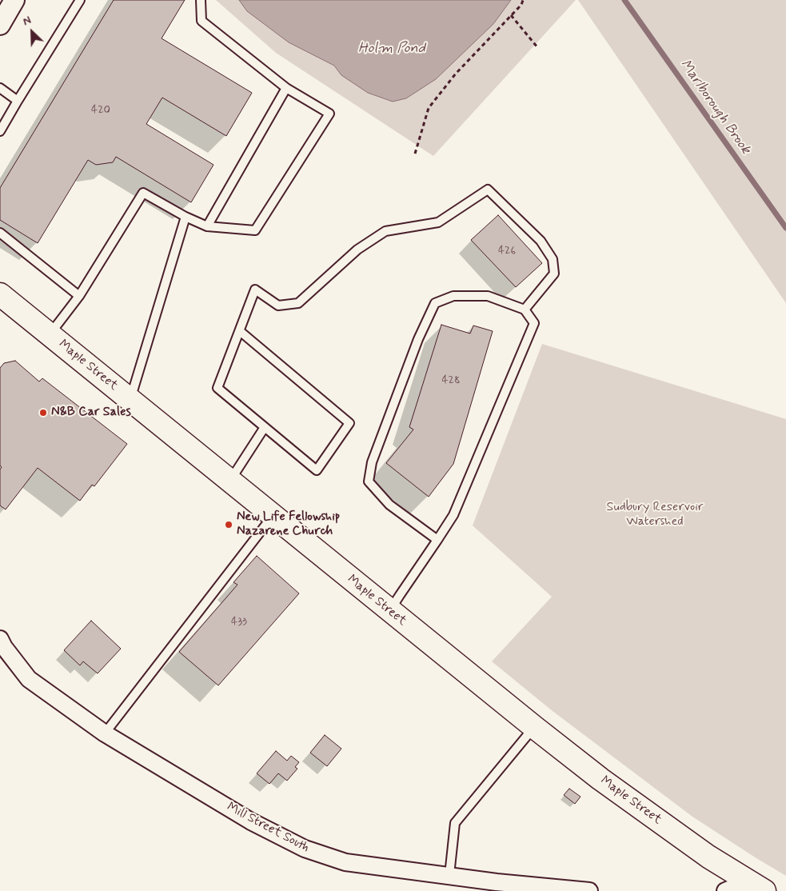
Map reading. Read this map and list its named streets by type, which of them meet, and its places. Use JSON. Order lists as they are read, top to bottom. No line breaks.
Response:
{"streets":{"main road":["Maple Street"],"street":["Mill Street South"]},"water":["Holm Pond","Marlborough Brook"],"parks":["Sudbury Reservoir Watershed"],"places":["N&B Car Sales","New Life Fellowship Nazarene Church"],"house_numbers":["420","426","428","433"],"north":"top left"}
